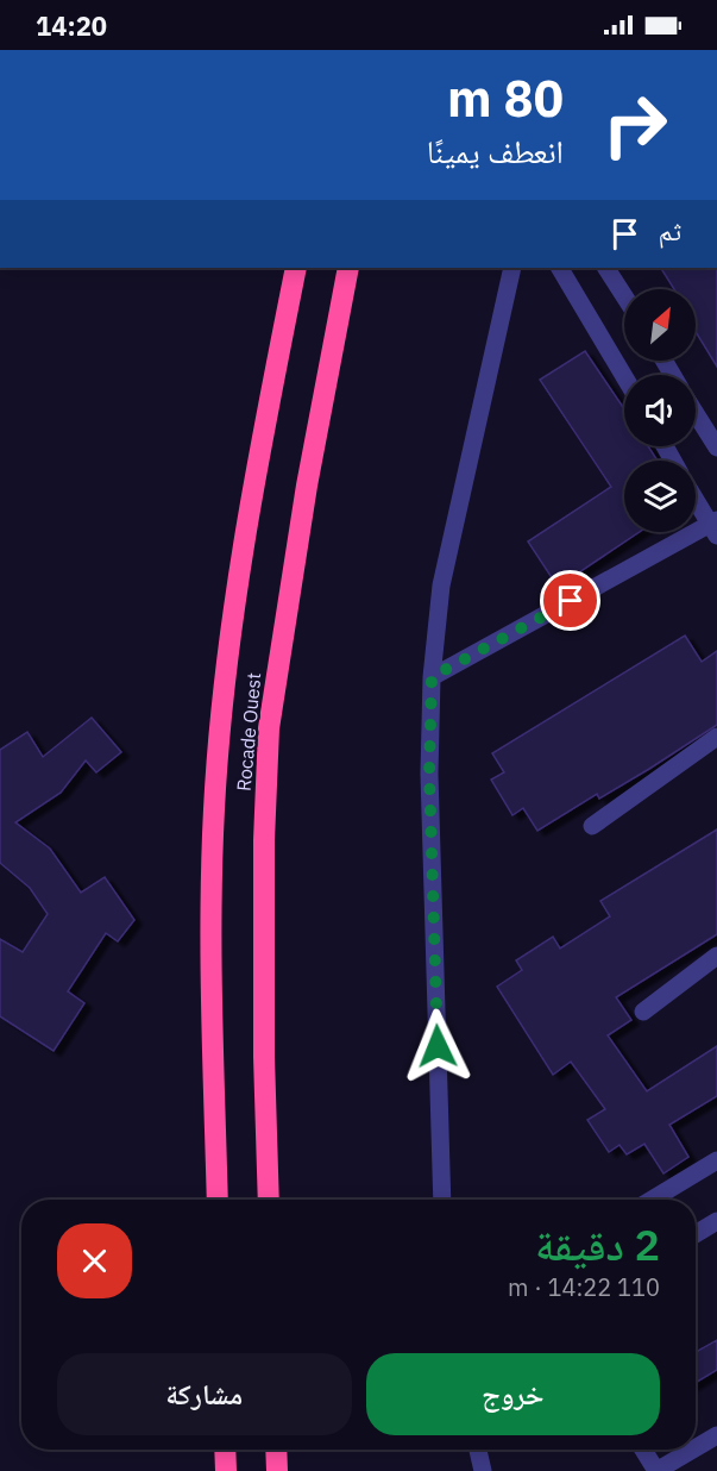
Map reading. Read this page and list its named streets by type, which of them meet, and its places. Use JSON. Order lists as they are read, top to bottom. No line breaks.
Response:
{"streets":{"highway":["Rocade Ouest"]},"north":"top right","page":{"status":"14:20","turn":["80 m","انعطف يمينًا"],"then":"ثم","heading":["2 دقيقة","110 m · 14:22"],"buttons":["خروج","مشاركة"]}}
